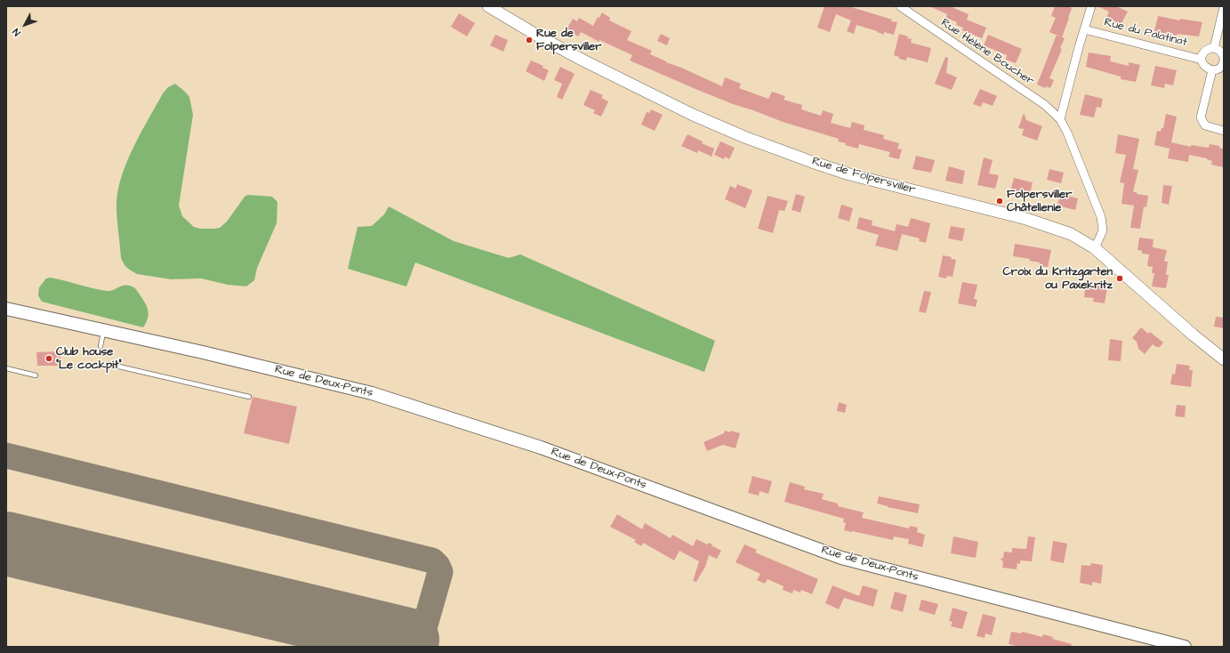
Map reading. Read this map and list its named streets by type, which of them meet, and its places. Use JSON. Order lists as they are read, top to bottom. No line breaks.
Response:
{"streets":{"main road":["Rue de Deux-Ponts"],"street":["Rue du Palatinat","Rue Hélène Boucher","Rue de Folpersviller"]},"crossings":[["Rue Hélène Boucher","Rue de Folpersviller"]],"places":["Rue de Folpersviller","Folpersviller Châtellenie","Croix du Kritzgarten ou Paxekritz","Club house \"Le cockpit\""],"north":"bottom left"}
